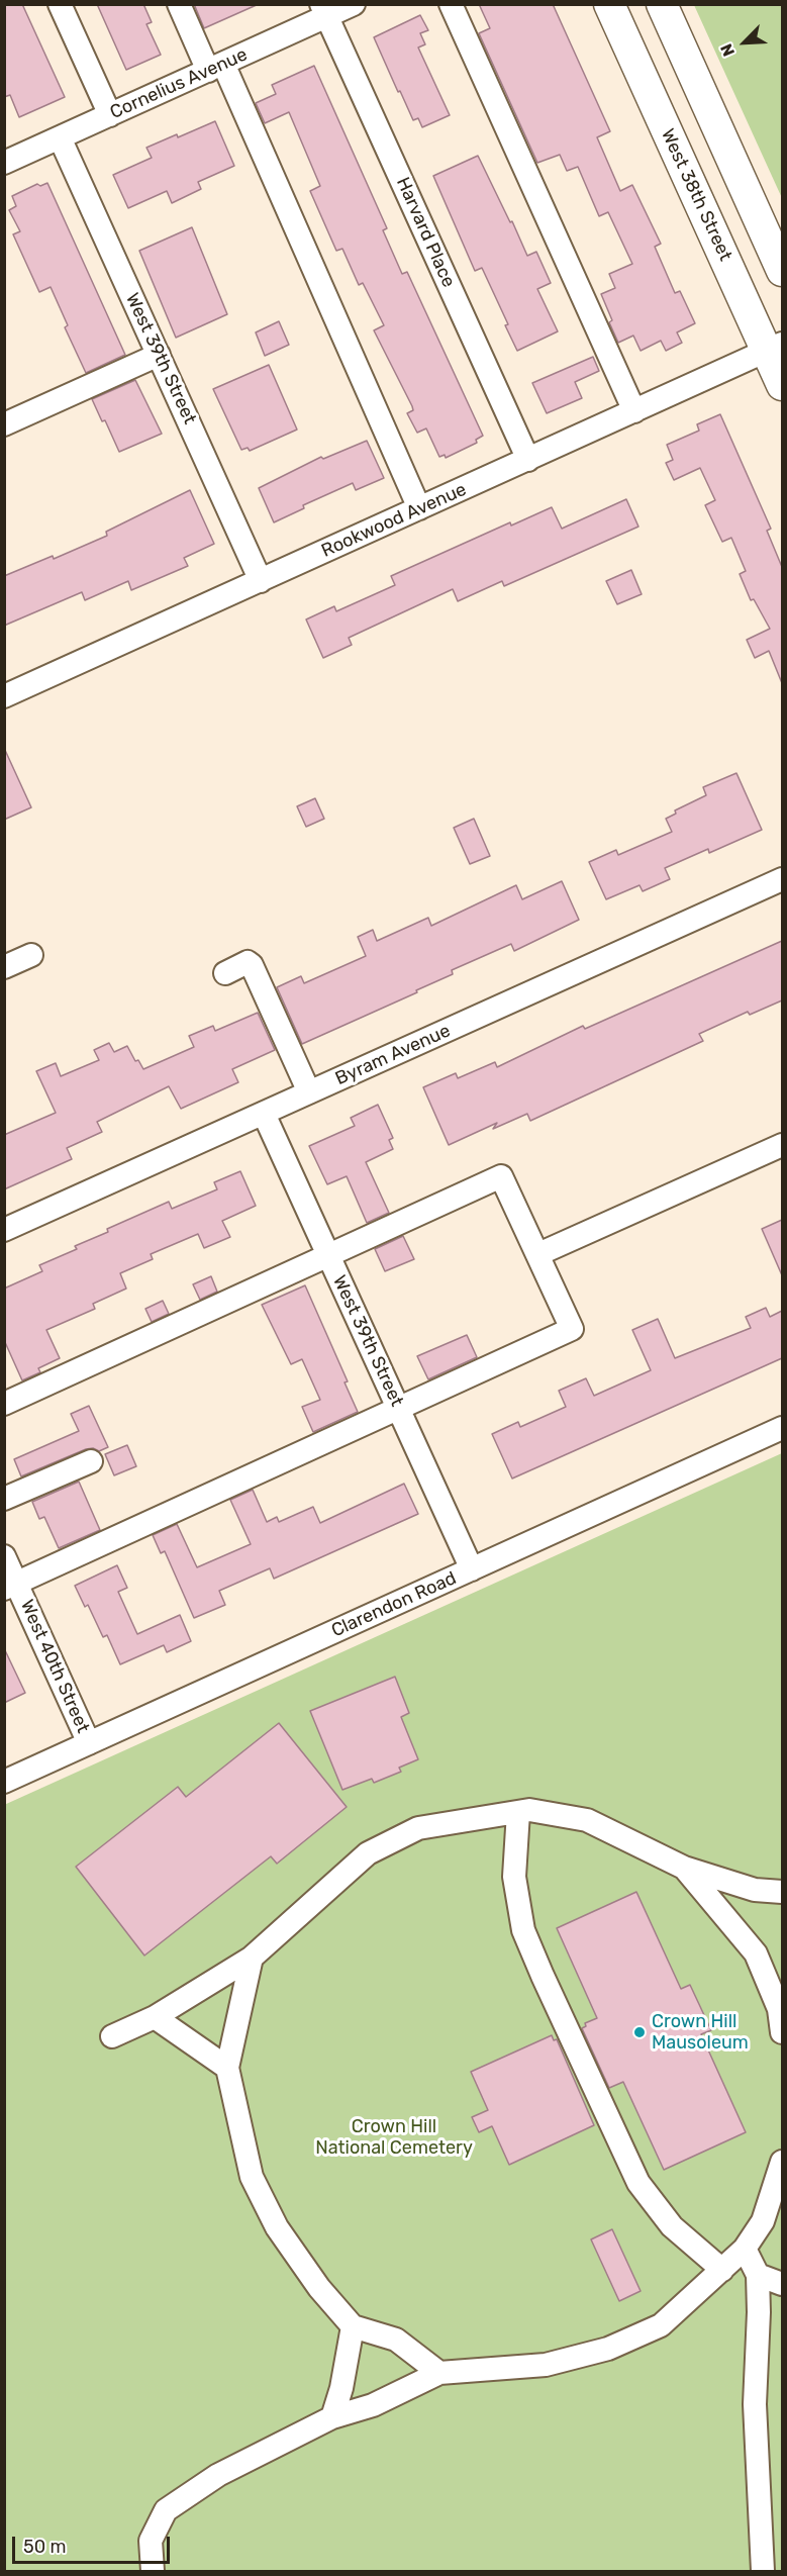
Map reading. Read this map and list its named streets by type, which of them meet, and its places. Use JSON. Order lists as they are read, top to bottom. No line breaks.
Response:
{"streets":{"main road":["West 38th Street"],"street":["Cornelius Avenue","Harvard Place","West 39th Street","Rookwood Avenue","Byram Avenue","Clarendon Road","West 40th Street"]},"crossings":[["Cornelius Avenue","Harvard Place"],["Cornelius Avenue","West 39th Street"],["West 38th Street","Rookwood Avenue"],["Harvard Place","Rookwood Avenue"],["West 39th Street","Rookwood Avenue"],["West 39th Street","Byram Avenue"],["West 39th Street","Clarendon Road"],["Clarendon Road","West 40th Street"]],"parks":["Crown Hill National Cemetery"],"places":["Crown Hill Mausoleum"],"scale_bar":"50 m","north":"bottom left"}
